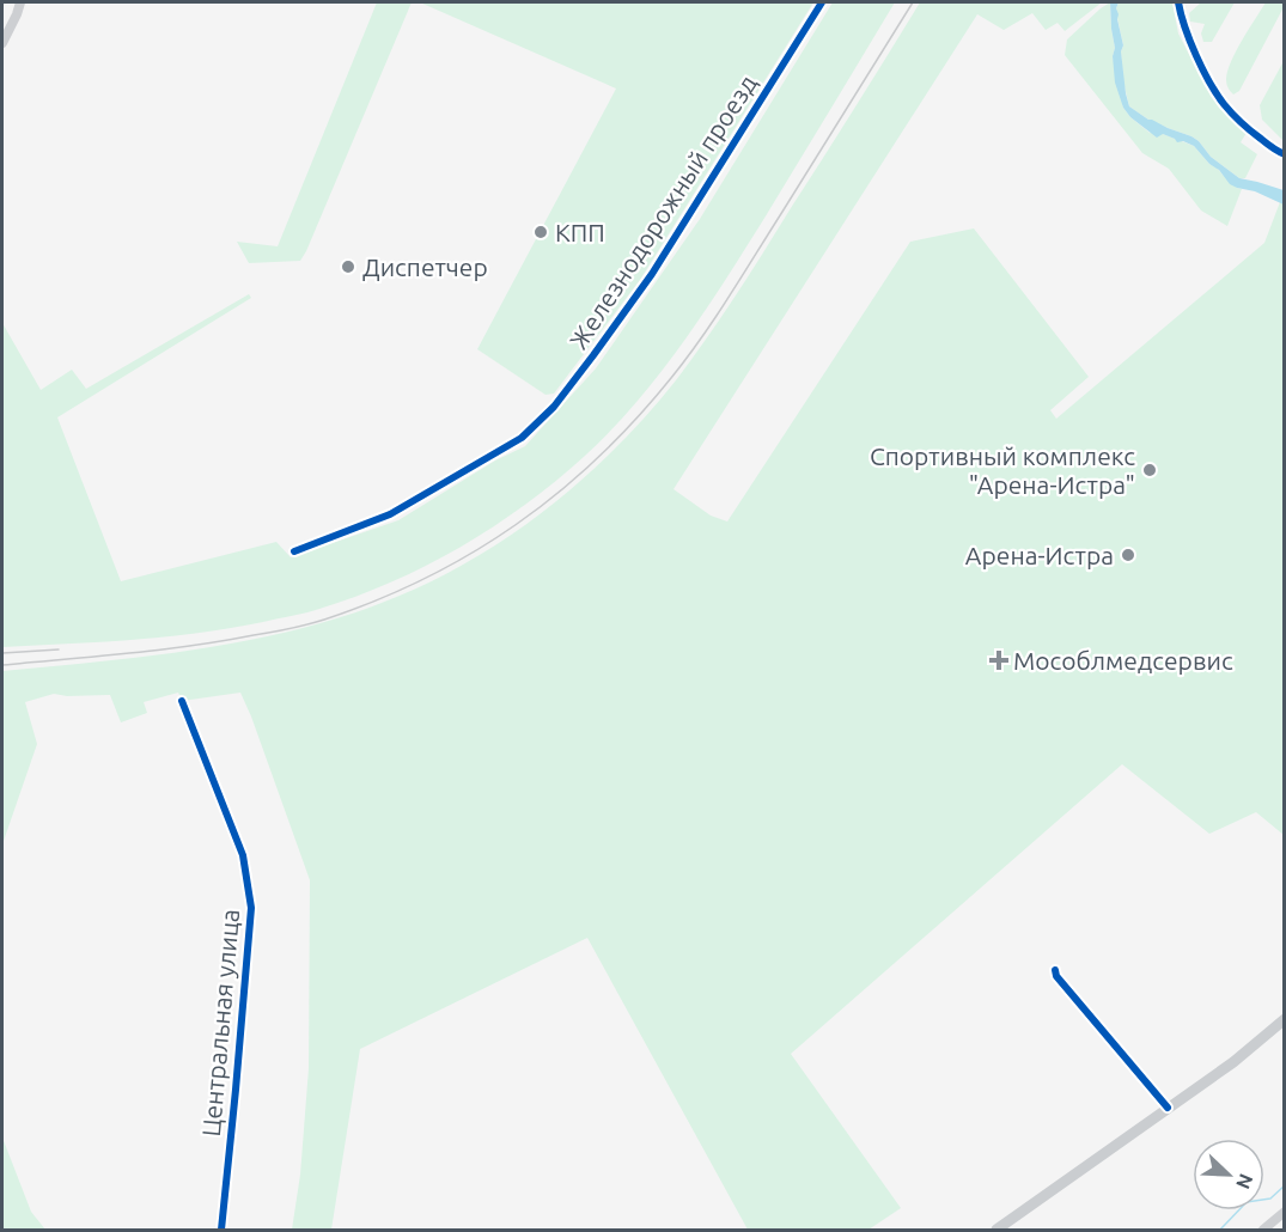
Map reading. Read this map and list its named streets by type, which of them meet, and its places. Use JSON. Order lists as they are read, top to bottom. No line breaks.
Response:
{"streets":{"street":["Железнодорожный проезд","Центральная улица"]},"places":{"other":["КПП","Диспетчер","Спортивный комплекс \"Арена-Истра\"","Арена-Истра"],"health":["Мособлмедсервис"]},"north":"bottom right"}
